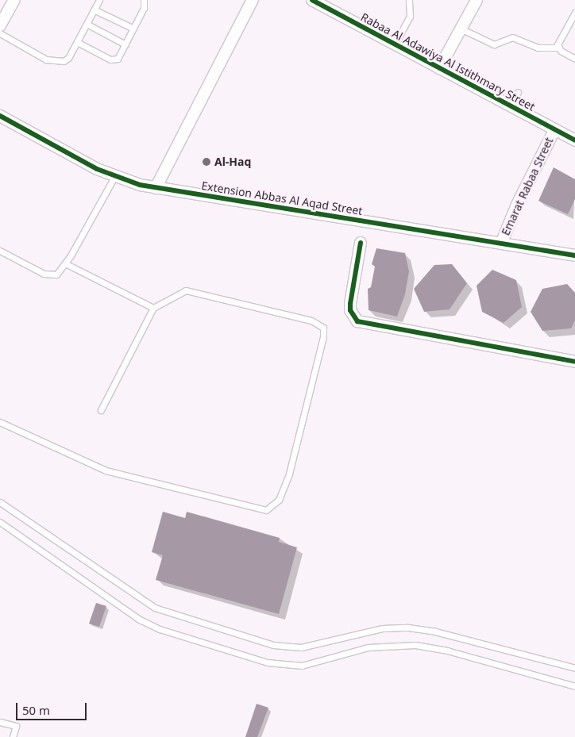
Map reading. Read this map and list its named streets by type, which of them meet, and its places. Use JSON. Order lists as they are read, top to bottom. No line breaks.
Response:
{"streets":{"street":["Rabaa Al Adawiya Al Istithmary Street","Emarat Rabaa Street","Extension Abbas Al Aqad Street"]},"crossings":[["Rabaa Al Adawiya Al Istithmary Street","Emarat Rabaa Street"],["Emarat Rabaa Street","Extension Abbas Al Aqad Street"]],"places":["Al-Haq"],"scale_bar":"50 m"}
